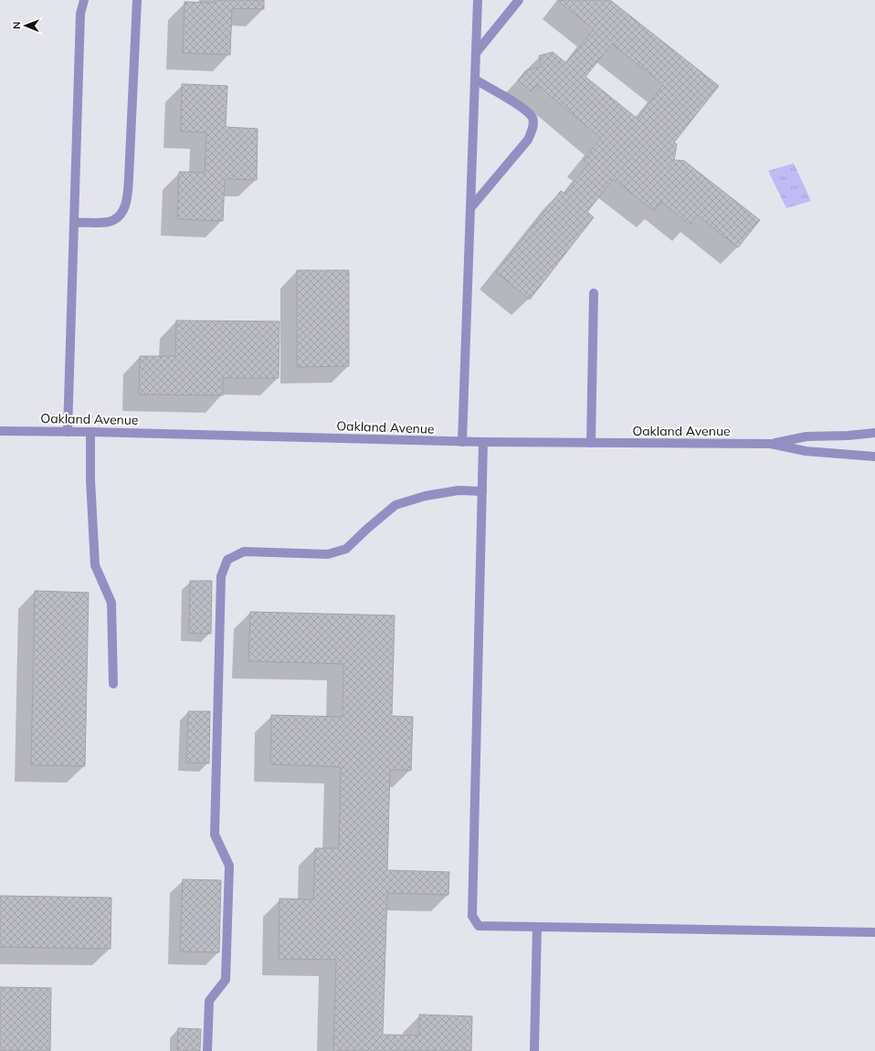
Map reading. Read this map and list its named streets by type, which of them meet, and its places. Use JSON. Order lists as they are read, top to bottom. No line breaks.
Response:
{"streets":{"street":["Oakland Avenue"]},"north":"left"}
